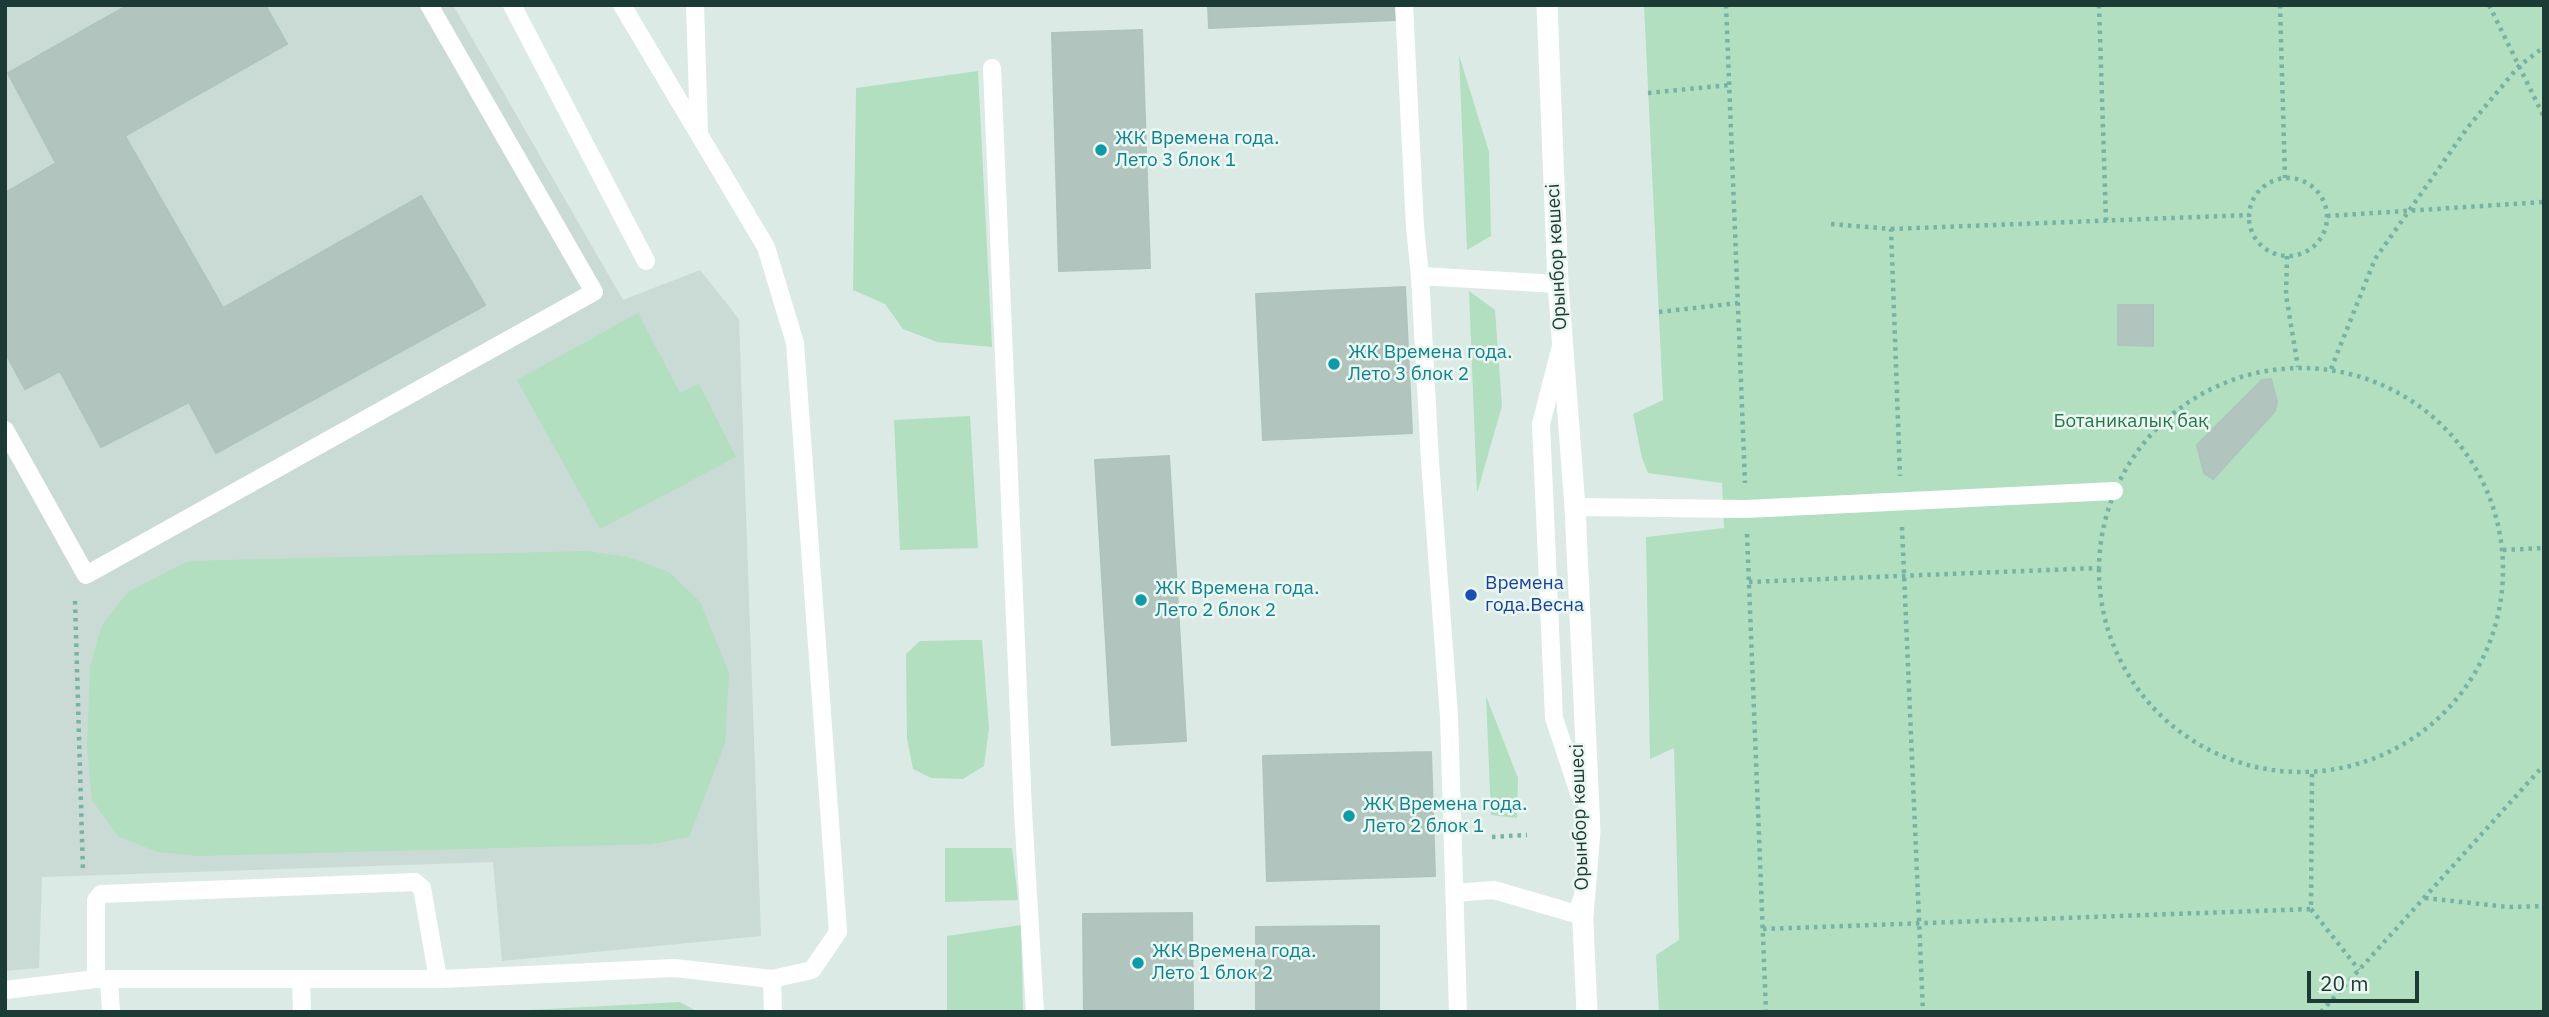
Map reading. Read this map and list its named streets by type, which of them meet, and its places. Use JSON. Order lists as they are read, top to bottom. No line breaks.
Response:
{"streets":{"street":["Орынбор көшесі"]},"parks":["Ботаникалық бақ"],"places":["ЖК Времена года. Лето 3 блок 1","ЖК Времена года. Лето 3 блок 2","Времена года.Весна","ЖК Времена года. Лето 2 блок 2","ЖК Времена года. Лето 2 блок 1","ЖК Времена года. Лето 1 блок 2"],"scale_bar":"20 m"}
